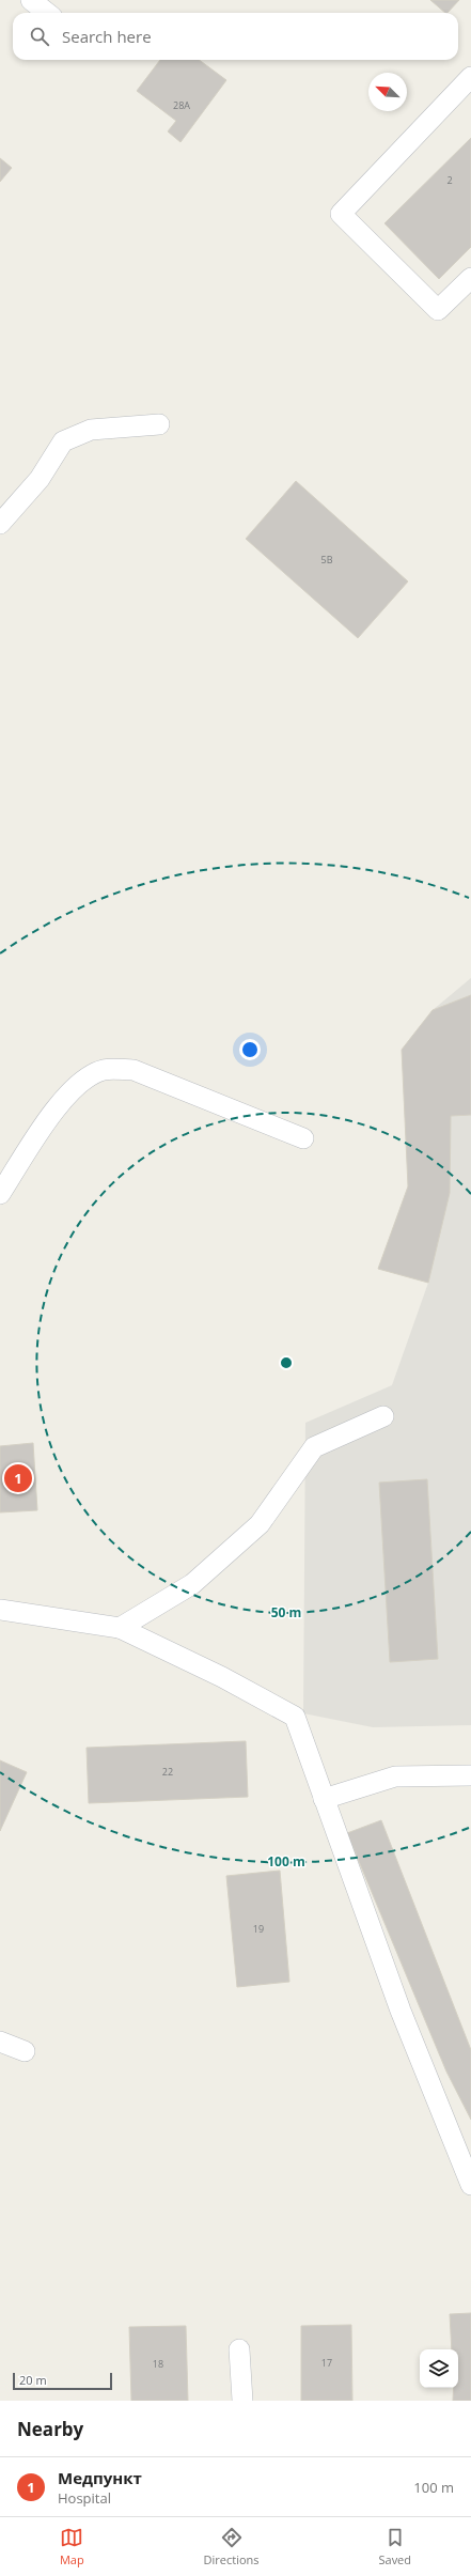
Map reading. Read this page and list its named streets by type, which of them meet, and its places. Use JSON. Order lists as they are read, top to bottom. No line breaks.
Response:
{"house_numbers":["28А","2","5В","22","19","17","18"],"scale_bar":"20 m","north":"top left","page":{"search":"Search here","pins":"1","scale":"20 m","heading":"Nearby","list":[{"mark":"1","name":"Медпункт","note":"Hospital","value":"100 m"}],"nav":["Map","Directions","Saved"]},"rings":["50 m","100 m"]}
